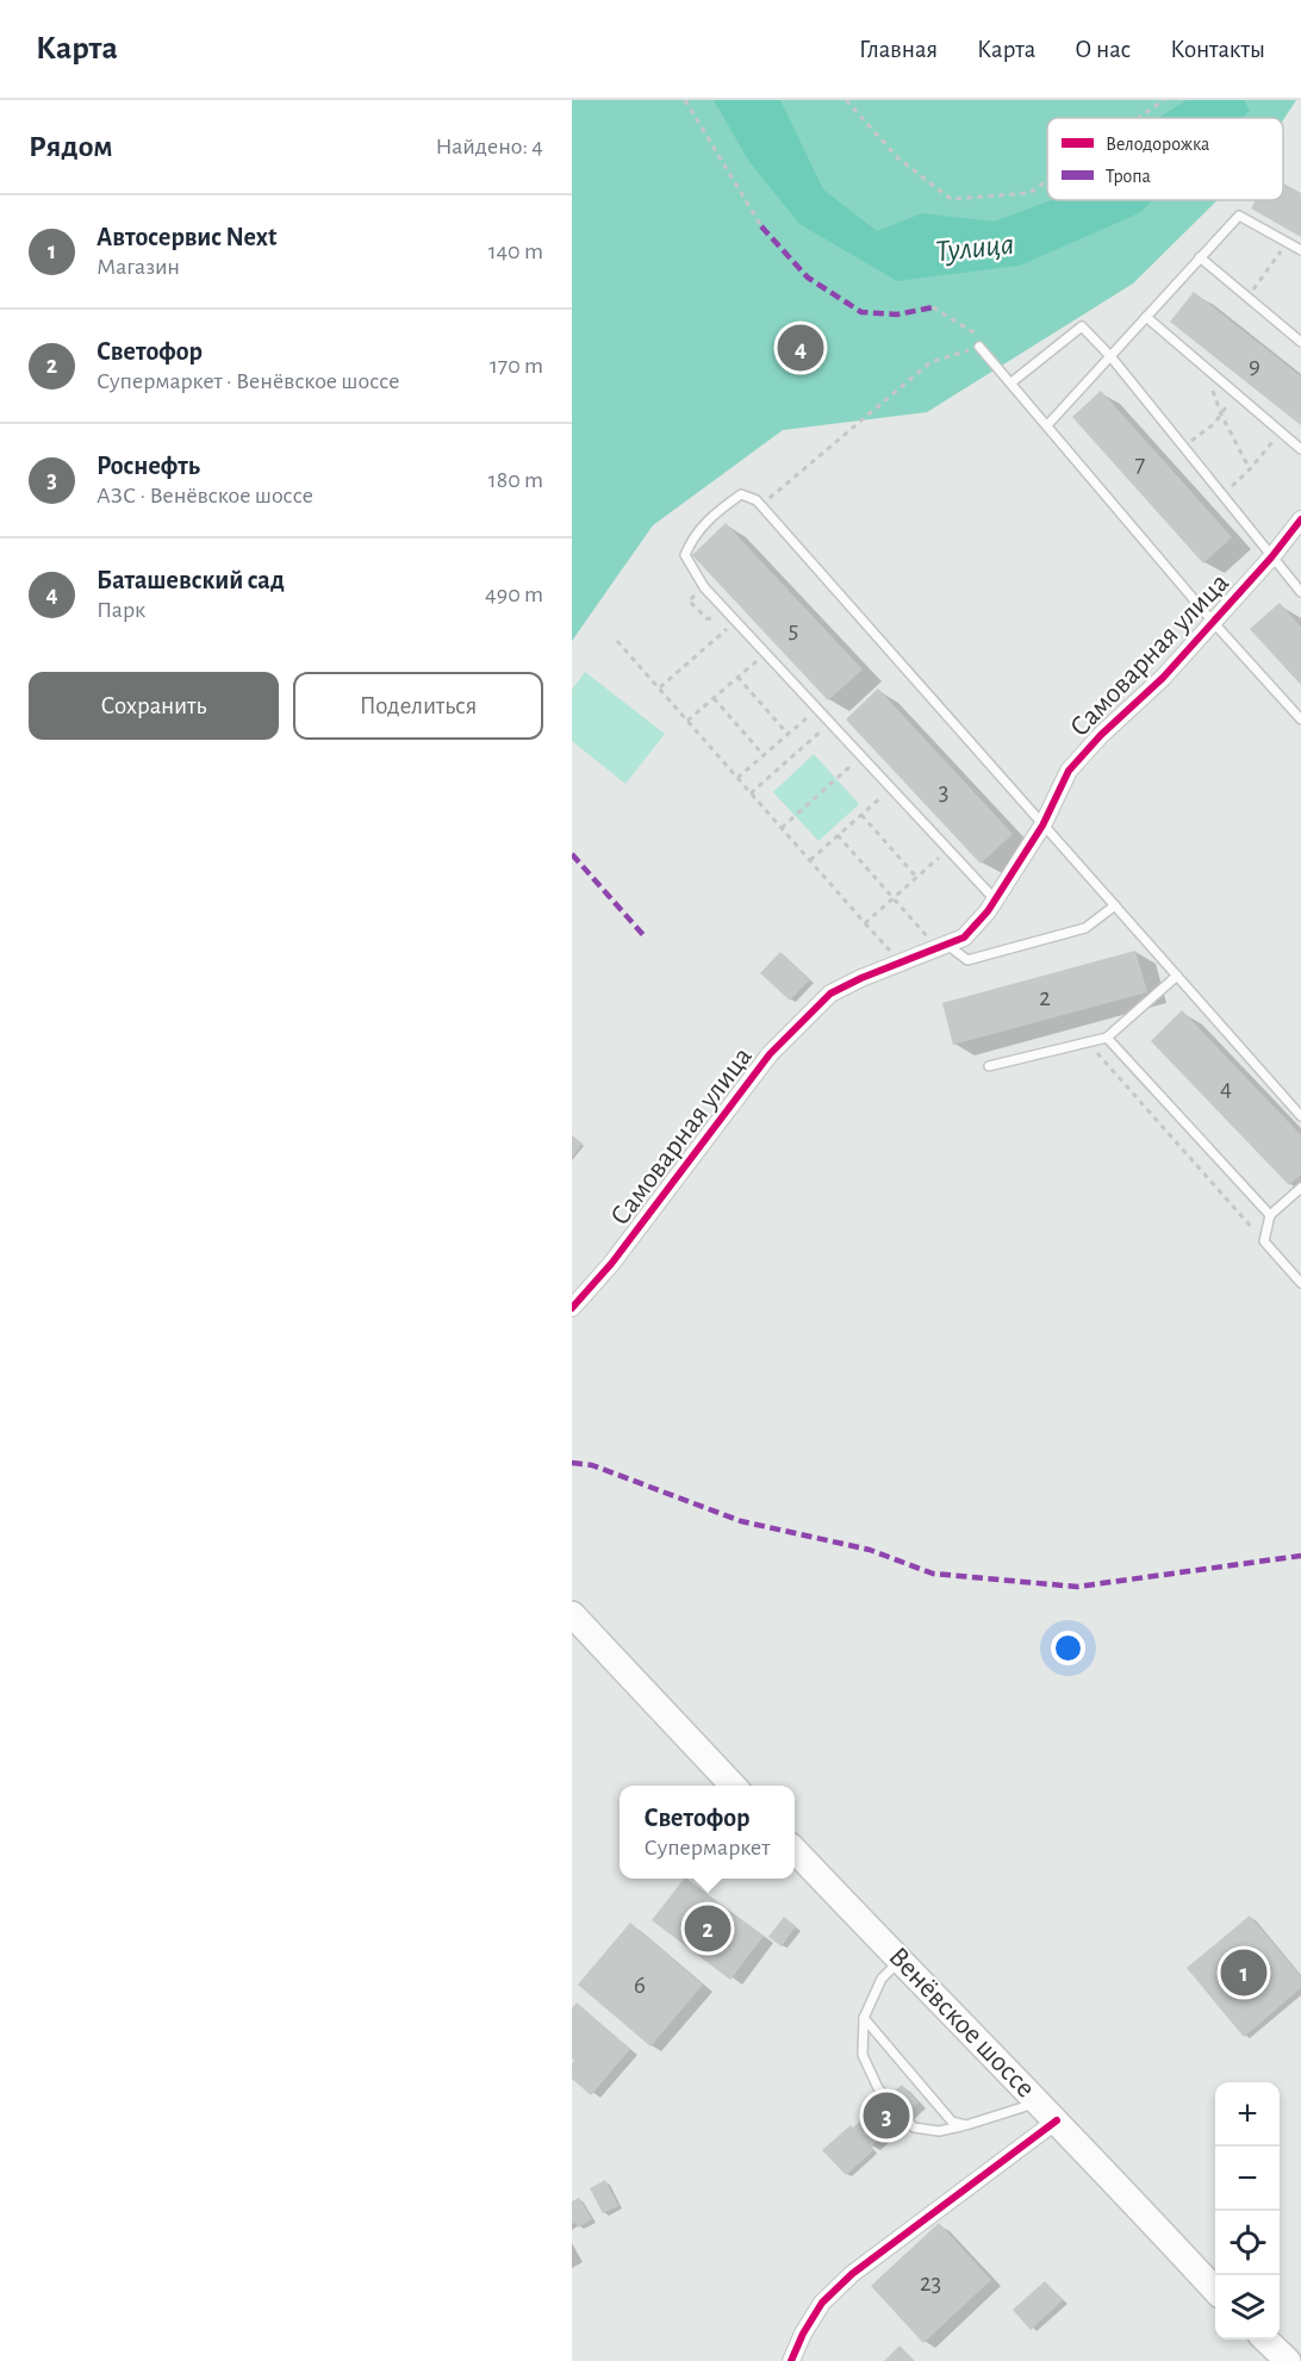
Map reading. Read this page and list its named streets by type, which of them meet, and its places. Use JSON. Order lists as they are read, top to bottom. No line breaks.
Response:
{"streets":{"main road":["Венёвское шоссе"],"street":["Самоварная улица"]},"water":["Тулица"],"house_numbers":["9","7","5","3","2","4","6","23"],"legend":["Велодорожка","Тропа"],"page":{"header":"Карта","nav":["Главная","Карта","О нас","Контакты"],"heading":["Рядом","Найдено: 4"],"list":[{"mark":"1","name":"Автосервис Next","note":"Магазин","value":"140 m"},{"mark":"2","name":"Светофор","note":"Супермаркет · Венёвское шоссе","value":"170 m"},{"mark":"3","name":"Роснефть","note":"АЗС · Венёвское шоссе","value":"180 m"},{"mark":"4","name":"Баташевский сад","note":"Парк","value":"490 m"}],"pins":["4","2","1","3"],"buttons":["Сохранить","Поделиться"],"popup":["Светофор","Супермаркет"],"map_buttons":["+","−"]}}
